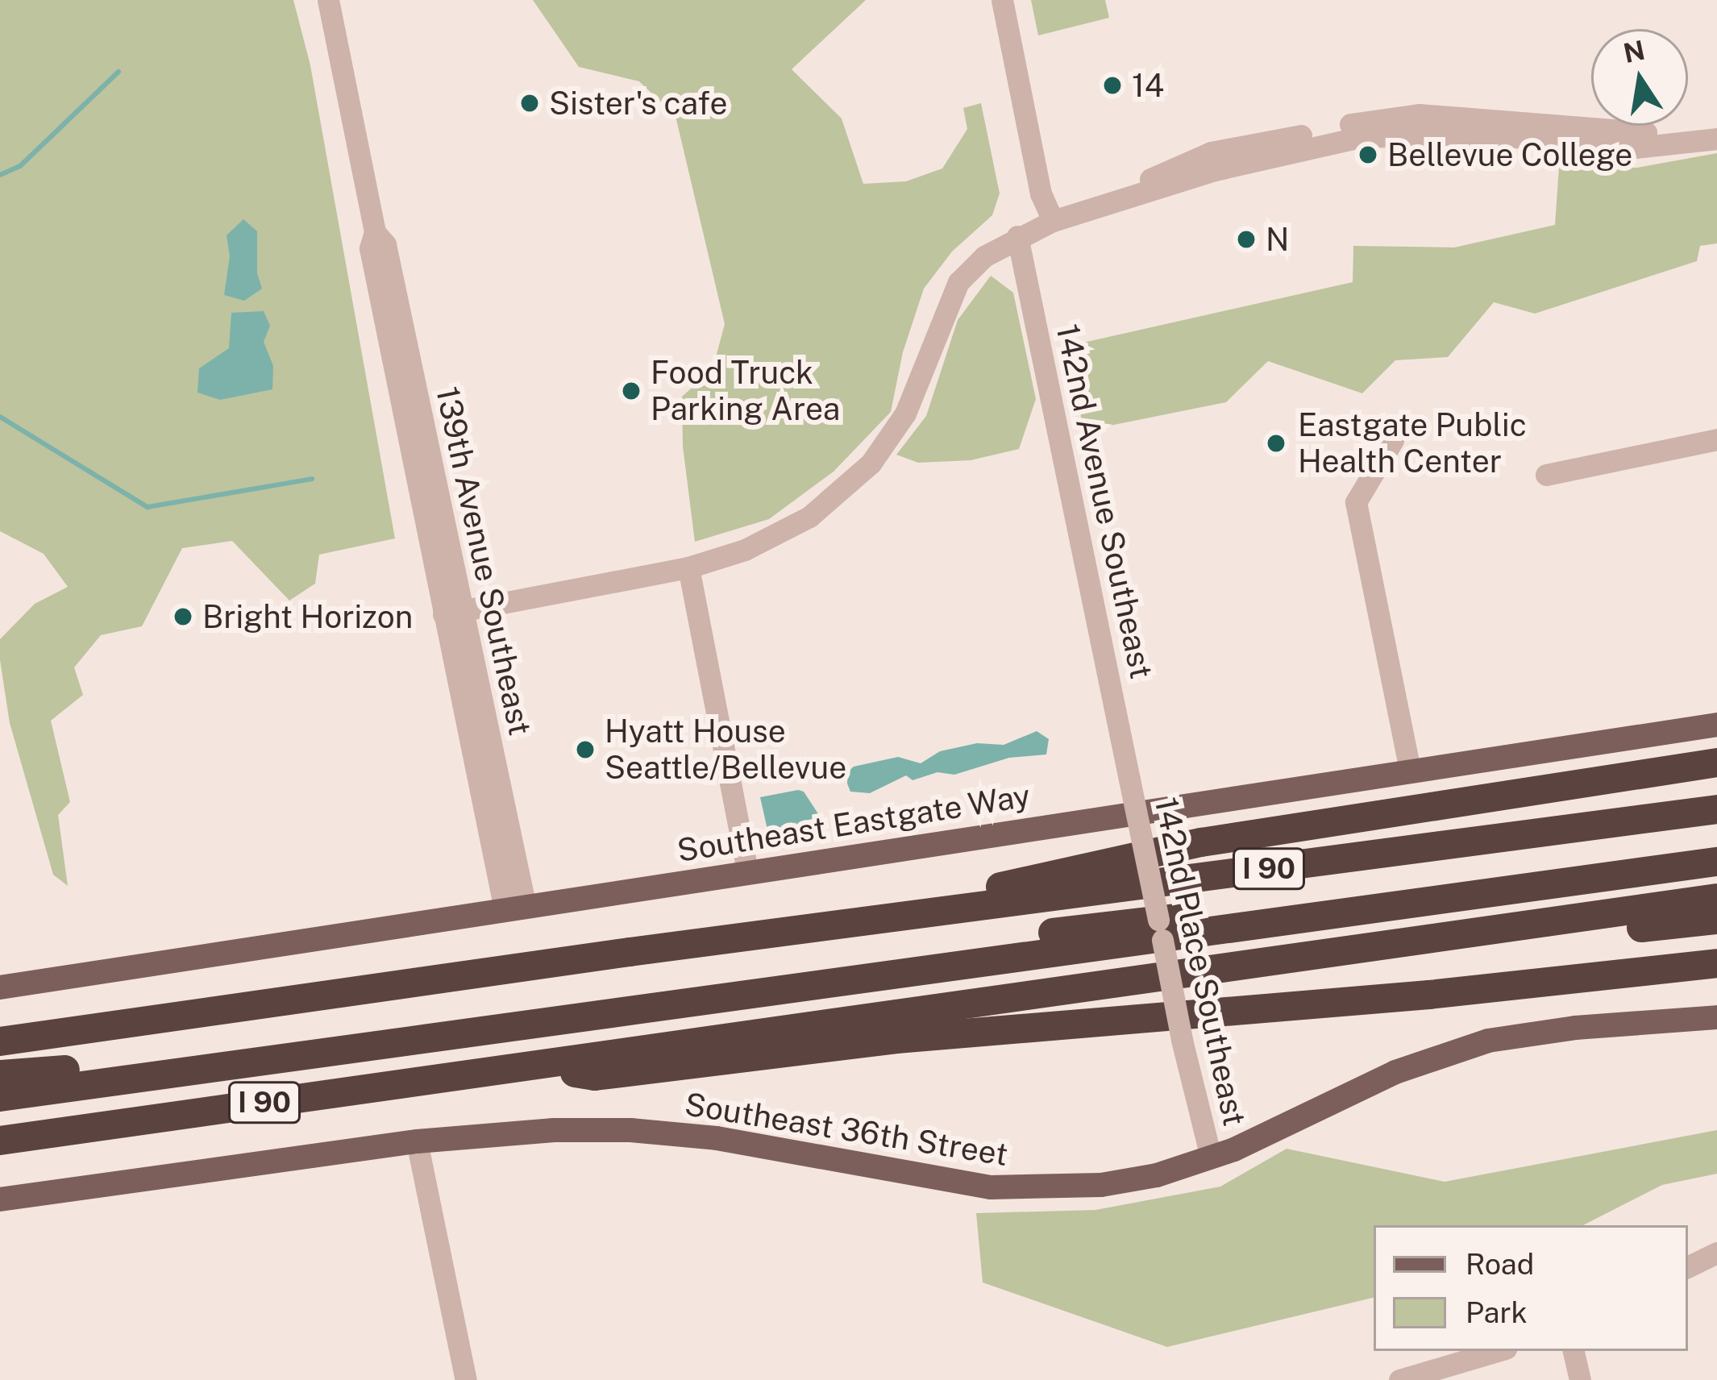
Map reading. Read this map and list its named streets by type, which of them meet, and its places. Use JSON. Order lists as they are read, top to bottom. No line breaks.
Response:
{"streets":{"highway":["I 90"],"main road":["Southeast Eastgate Way","Southeast 36th Street"],"street":["142nd Avenue Southeast","139th Avenue Southeast","142nd Place Southeast"]},"crossings":[["142nd Avenue Southeast","142nd Place Southeast"],["139th Avenue Southeast","Southeast Eastgate Way"],["142nd Place Southeast","Southeast 36th Street"]],"places":["14","Sister's cafe","Bellevue College","N","Food Truck Parking Area","Eastgate Public Health Center","Bright Horizon","Hyatt House Seattle/Bellevue"],"legend":["Road","Park"],"north":"top"}
